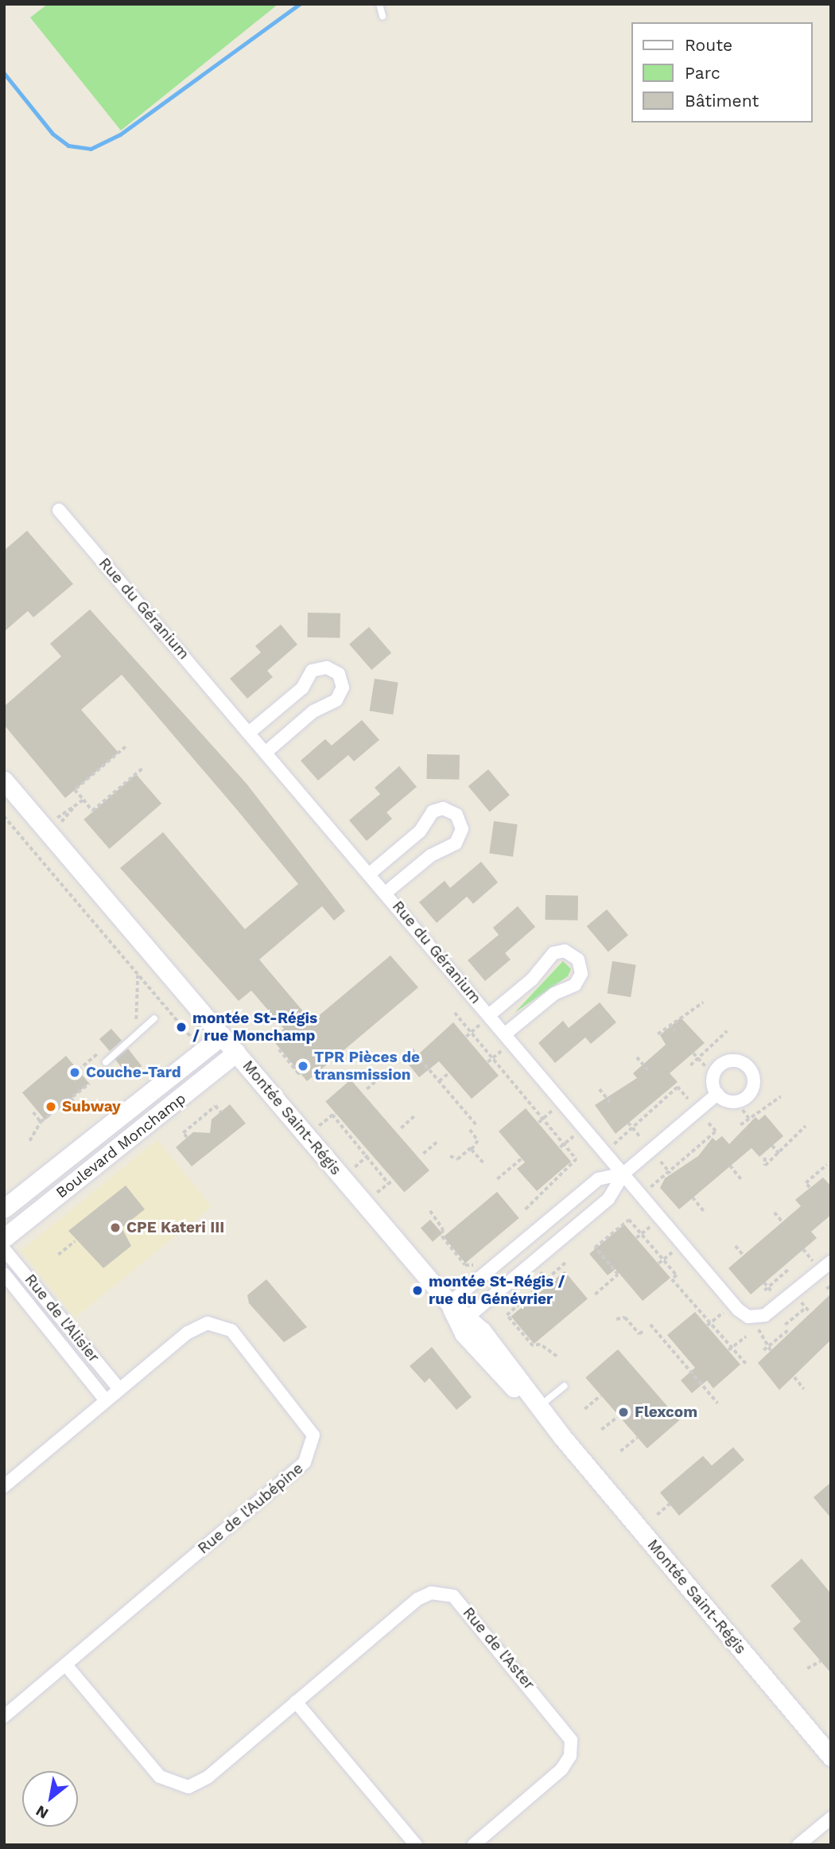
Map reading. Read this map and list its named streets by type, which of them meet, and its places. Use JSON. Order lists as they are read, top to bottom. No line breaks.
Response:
{"streets":{"street":["Rue du Géranium","Montée Saint-Régis","Boulevard Monchamp","Rue de l'Alisier","Rue de l'Aubépine","Rue de l'Aster"]},"crossings":[["Montée Saint-Régis","Boulevard Monchamp"],["Rue de l'Alisier","Rue de l'Aubépine"],["Rue de l'Aubépine","Rue de l'Aster"]],"places":["montée St-Régis / rue Monchamp","TPR Pièces de transmission","Couche-Tard","Subway","CPE Kateri III","montée St-Régis / rue du Génévrier","Flexcom"],"legend":["Route","Parc","Bâtiment"],"north":"bottom left"}
